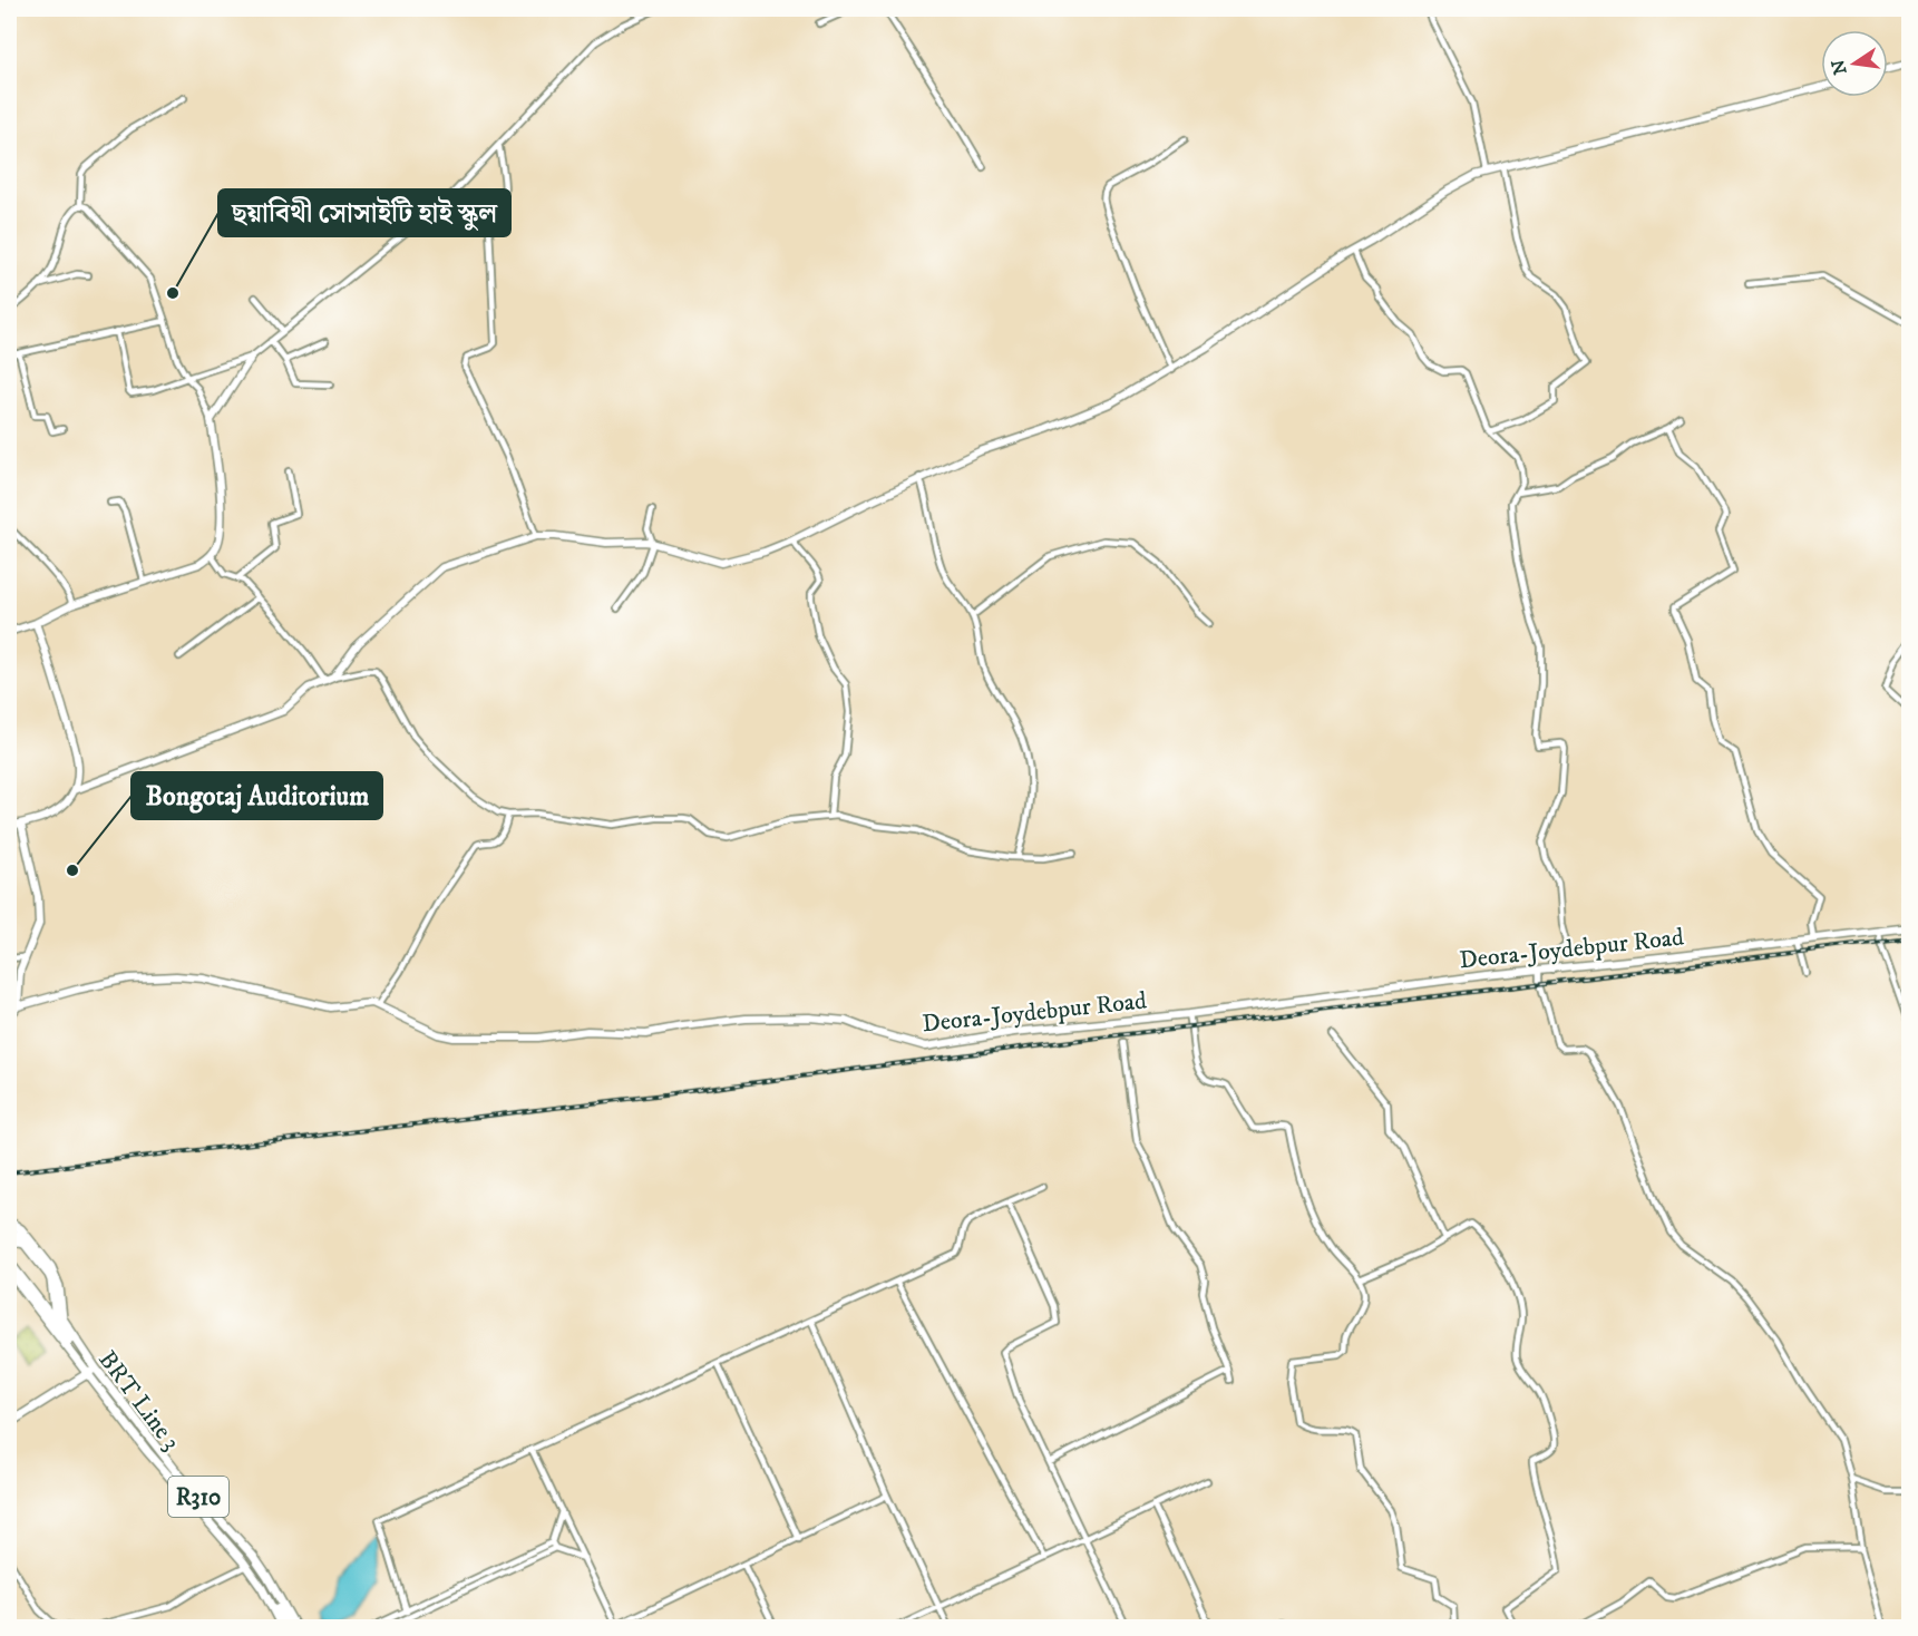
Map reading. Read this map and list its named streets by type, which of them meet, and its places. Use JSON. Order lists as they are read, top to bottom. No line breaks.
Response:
{"streets":{"main road":["BRT Line 3","R310"],"street":["Deora-Joydebpur Road"]},"crossings":[["BRT Line 3","R310"]],"places":["ছয়াবিথী সোসাইটি হাই স্কুল","Bongotaj Auditorium"],"north":"left"}
